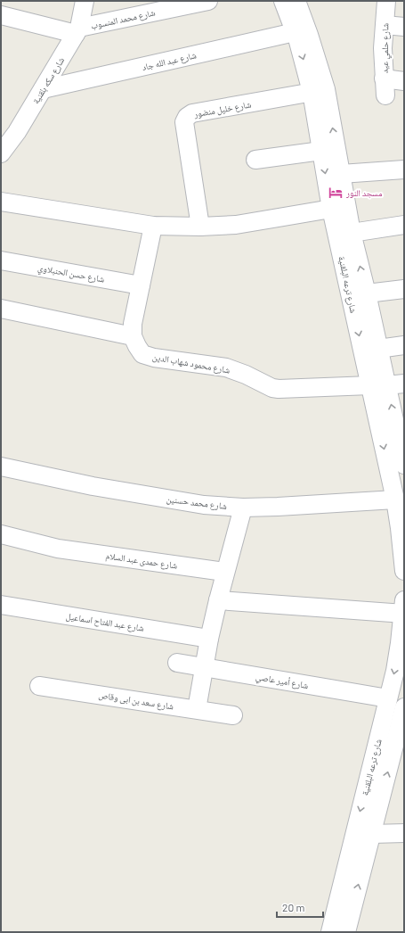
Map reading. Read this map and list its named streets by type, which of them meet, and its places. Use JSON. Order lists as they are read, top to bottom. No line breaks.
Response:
{"streets":{"street":["شارع محمد المنسوب","شارع حلمي عيد","شارع عبد الله جاد","شارع سكه بلقنية","شارع خليل منضور","شارع حسن الحنبلاوي","شارع ترعه البلقنية","شارع محمود شهاب الدين","شارع محمد حسنين","شارع حمدى عبد السلام","شارع عبد الفتاح اسماعيل","شارع أمير عاصي","شارع سعد بن ابى وقاص"]},"crossings":[["شارع محمد المنسوب","شارع سكه بلقنية"],["شارع عبد الله جاد","شارع سكه بلقنية"],["شارع عبد الله جاد","شارع ترعه البلقنية"],["شارع خليل منضور","شارع ترعه البلقنية"],["شارع ترعه البلقنية","شارع محمود شهاب الدين"],["شارع ترعه البلقنية","شارع محمد حسنين"],["شارع ترعه البلقنية","شارع أمير عاصي"]],"places":{"hotel":["مسجد النور"]},"scale_bar":"20 m"}
